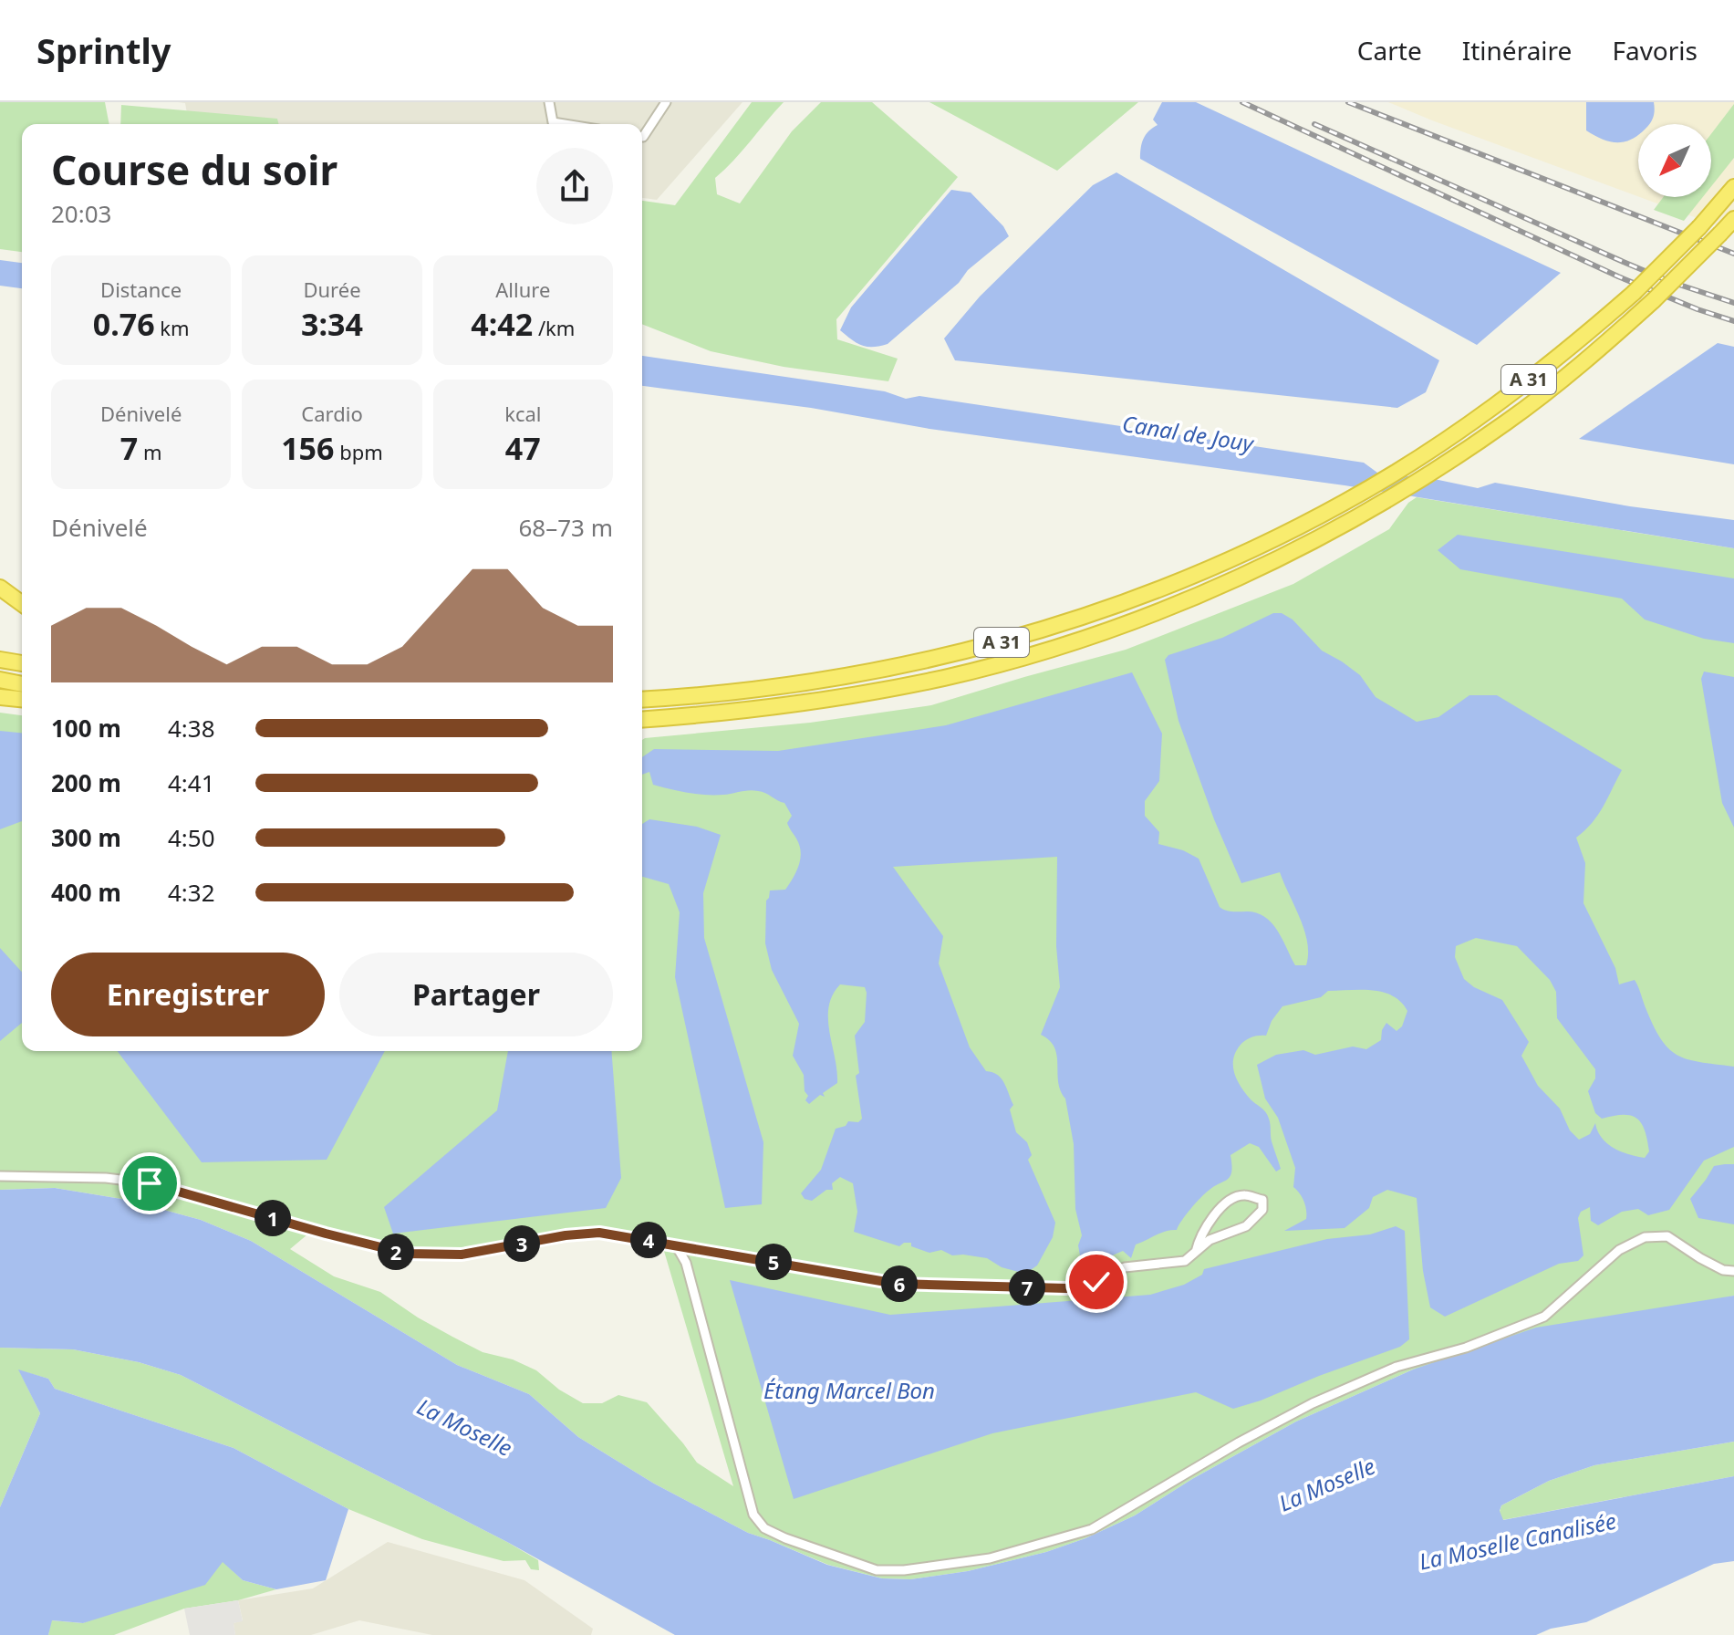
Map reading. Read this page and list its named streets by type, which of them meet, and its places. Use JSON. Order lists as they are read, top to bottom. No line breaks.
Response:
{"streets":{"highway":["A 31"]},"water":["Canal de Jouy","Étang Marcel Bon","La Moselle","La Moselle Canalisée"],"north":"bottom left","page":{"header":"Sprintly","nav":["Carte","Itinéraire","Favoris"],"heading":["Course du soir","20:03"],"stats":[["Distance","0.76 km"],["Durée","3:34"],["Allure","4:42 /km"],["Dénivelé","7 m"],["Cardio","156 bpm"],["kcal","47"]],"chart":["Dénivelé","68–73 m"],"list":[{"name":"100 m","note":"4:38"},{"name":"200 m","note":"4:41"},{"name":"300 m","note":"4:50"},{"name":"400 m","note":"4:32"}],"buttons":["Enregistrer","Partager"],"pins":["1","4","3","2","5","6","7"]}}
